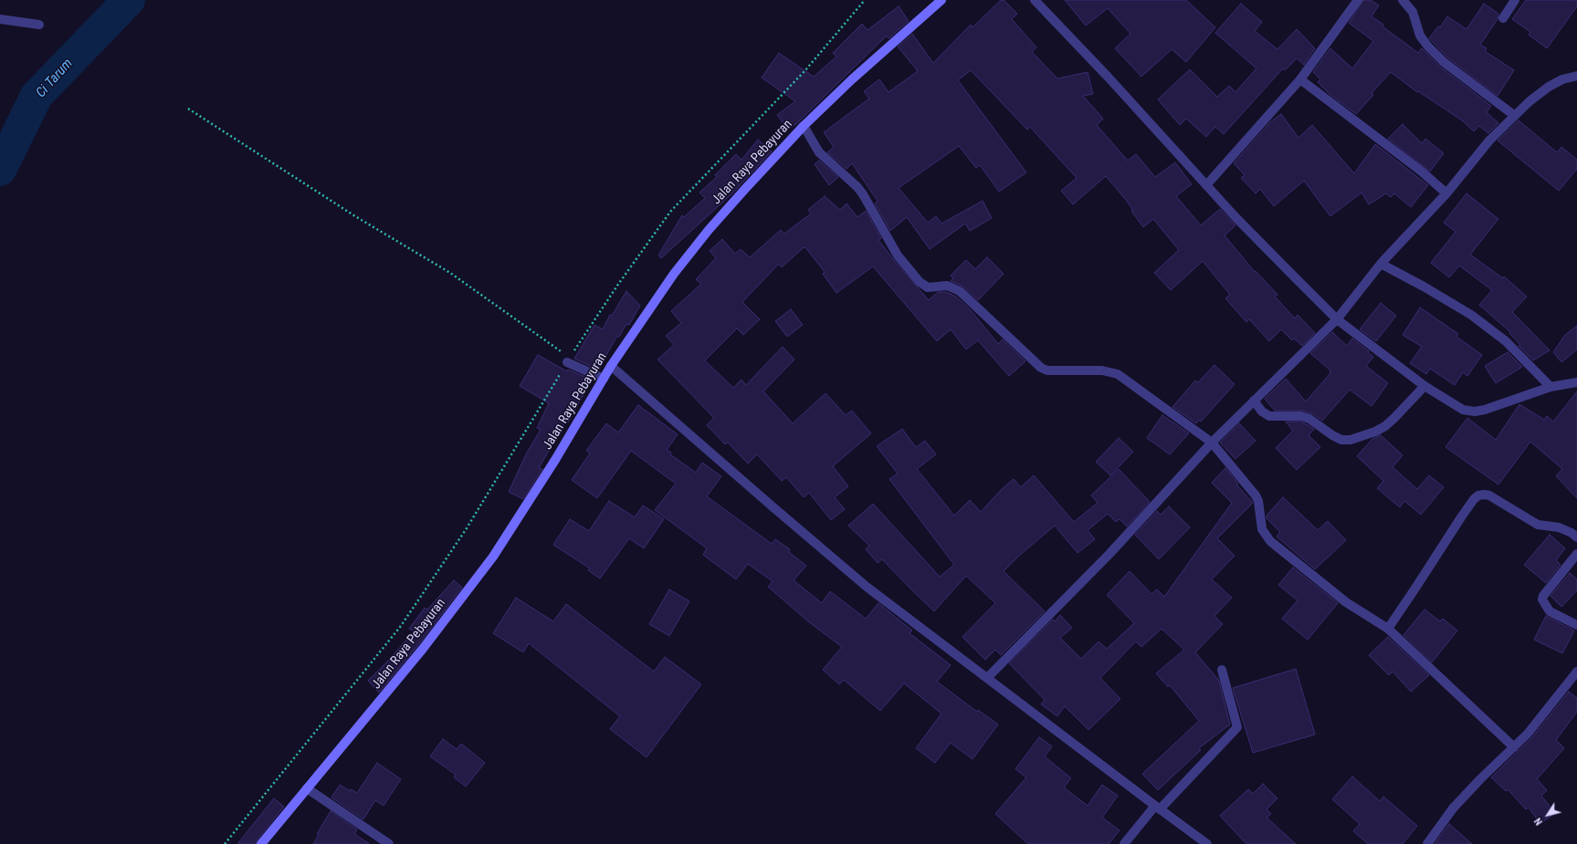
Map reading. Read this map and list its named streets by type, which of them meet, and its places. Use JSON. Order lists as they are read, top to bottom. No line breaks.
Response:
{"streets":{"main road":["Jalan Raya Pebayuran"]},"water":["Ci Tarum"],"north":"bottom left"}
